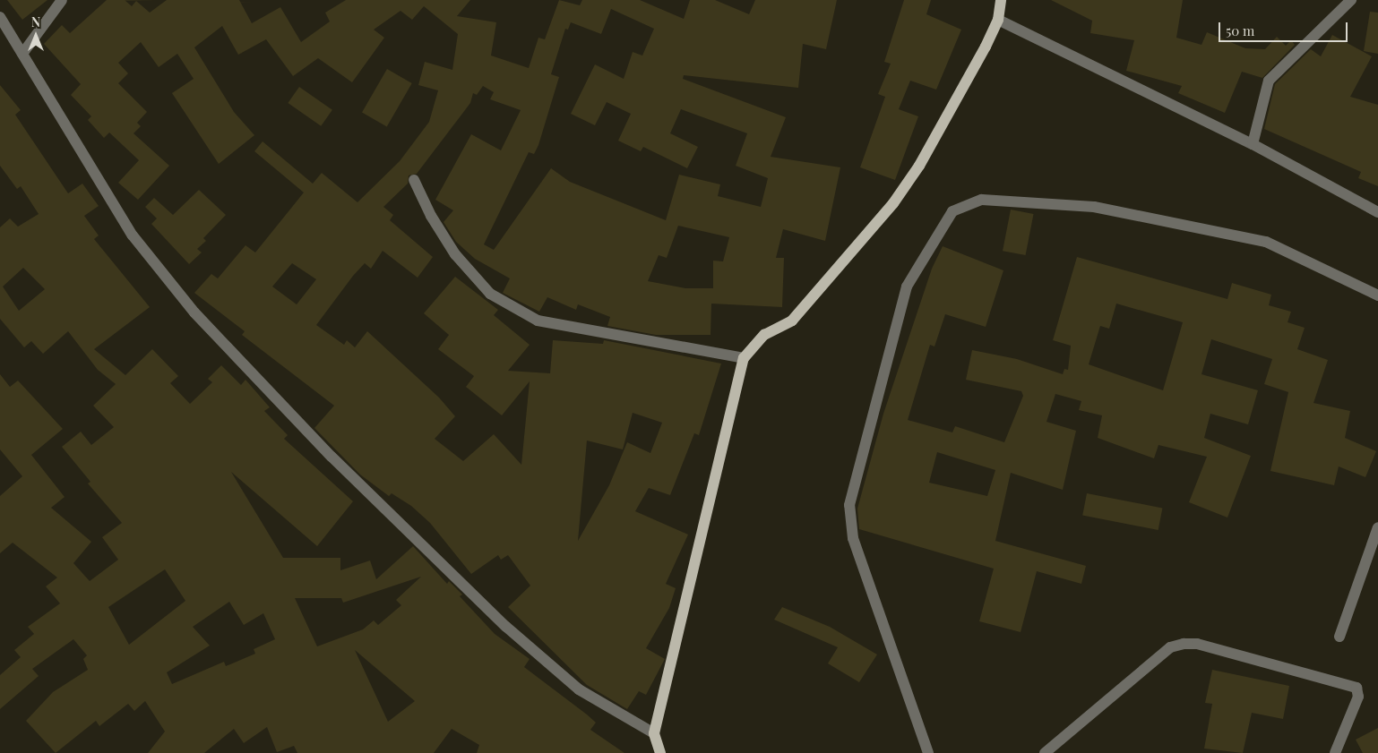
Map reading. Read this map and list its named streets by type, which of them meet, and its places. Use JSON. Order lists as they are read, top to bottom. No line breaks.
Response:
{"scale_bar":"50 m","north":"top"}
